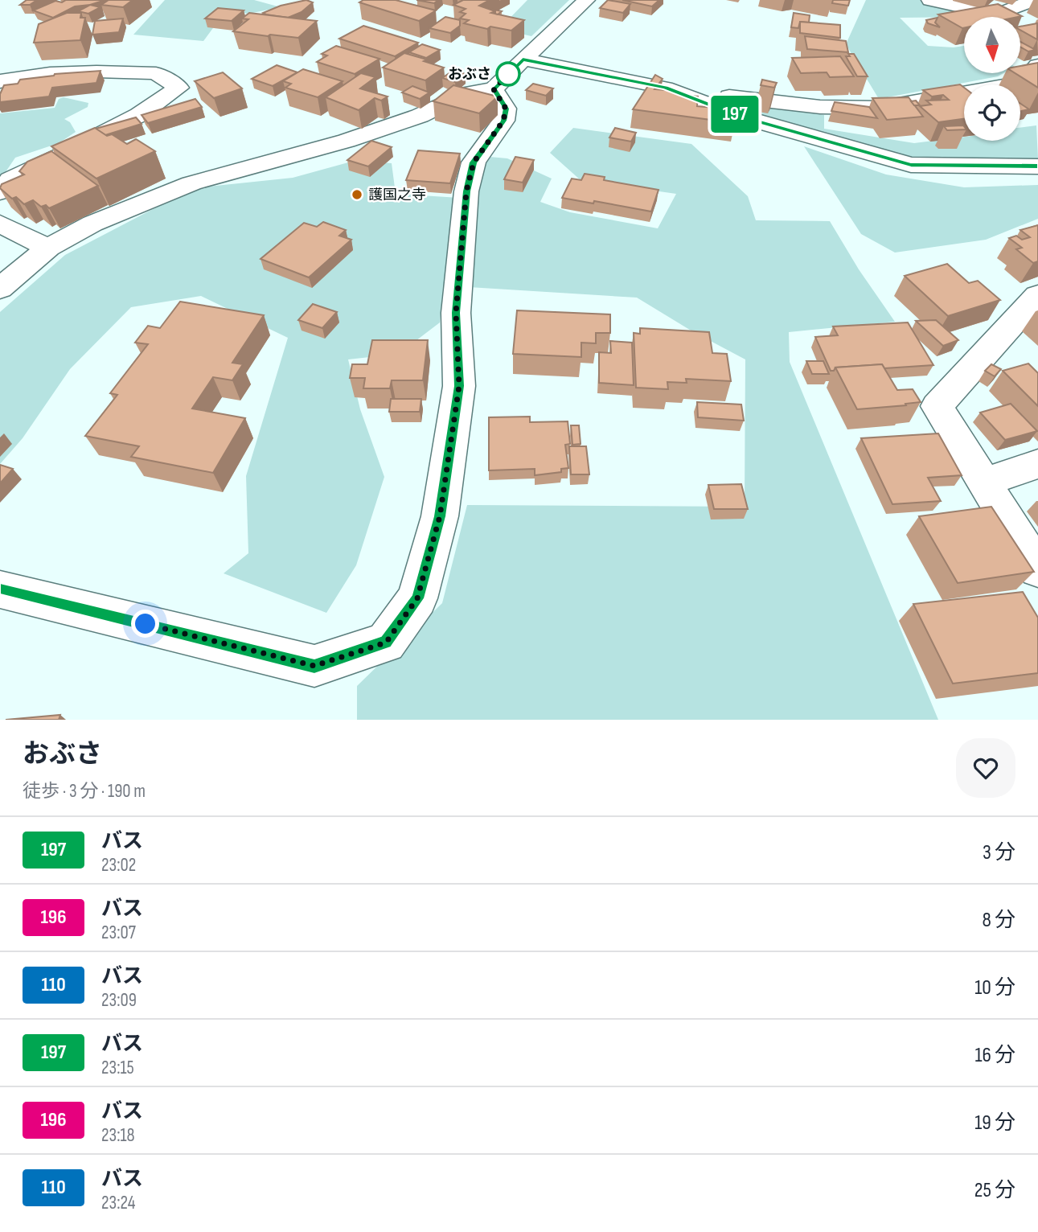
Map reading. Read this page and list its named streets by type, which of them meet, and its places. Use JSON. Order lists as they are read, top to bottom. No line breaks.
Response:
{"places":["おぶさ","護国之寺"],"lines":["bus line 197"],"north":"bottom","page":{"on_map":"197","heading":["おぶさ","徒歩 · 3 分 · 190 m"],"list":[{"mark":"197","name":"バス","note":"23:02","value":"3 分"},{"mark":"196","name":"バス","note":"23:07","value":"8 分"},{"mark":"110","name":"バス","note":"23:09","value":"10 分"},{"mark":"197","name":"バス","note":"23:15","value":"16 分"},{"mark":"196","name":"バス","note":"23:18","value":"19 分"},{"mark":"110","name":"バス","note":"23:24","value":"25 分"}]}}
